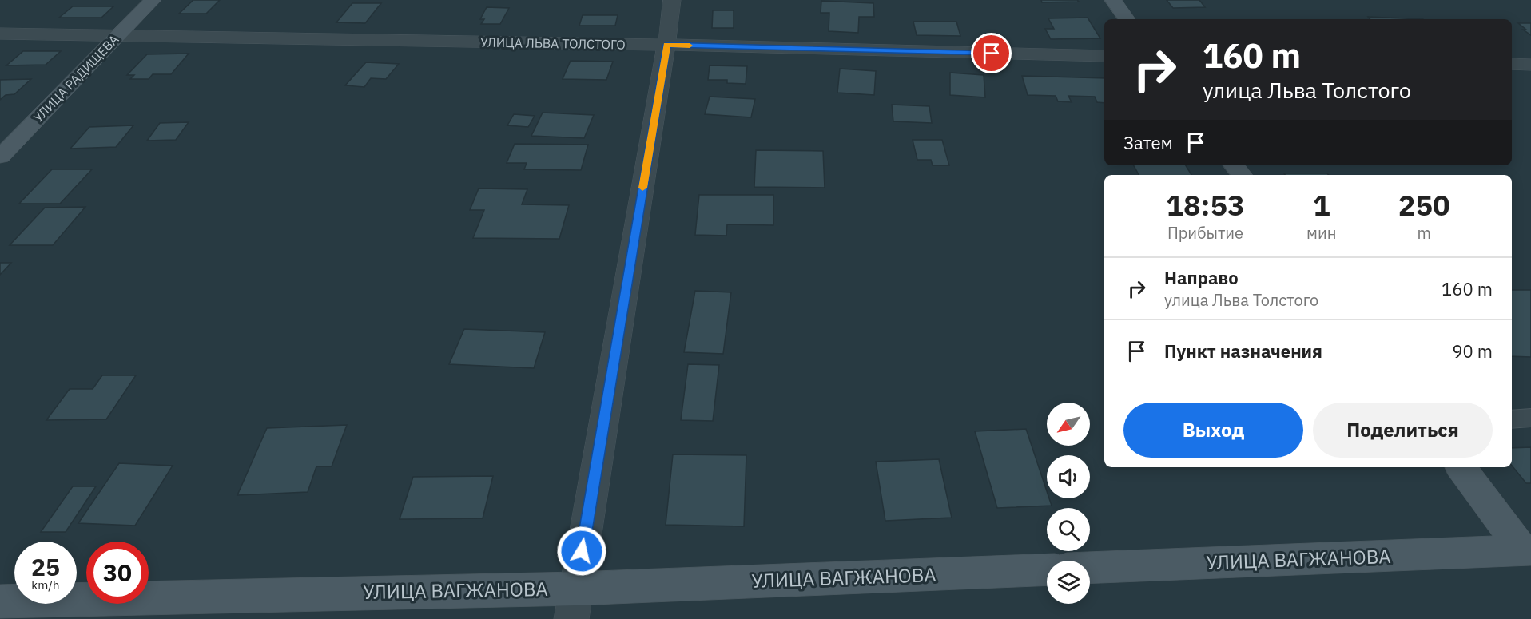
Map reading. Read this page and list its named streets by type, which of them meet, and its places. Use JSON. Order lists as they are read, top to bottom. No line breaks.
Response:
{"streets":{"main road":["УЛИЦА РАДИЩЕВА","УЛИЦА ВАГЖАНОВА"],"street":["УЛИЦА ЛЬВА ТОЛСТОГО"]},"crossings":[["УЛИЦА ЛЬВА ТОЛСТОГО","УЛИЦА РАДИЩЕВА"]],"north":"bottom left","page":{"turn":["160 m","улица Льва Толстого"],"then":"Затем","eta":["18:53","Прибытие","1","мин","250","m"],"list":[{"name":"Направо","note":"улица Льва Толстого","value":"160 m"},{"name":"Пункт назначения","value":"90 m"}],"buttons":["Выход","Поделиться"],"speed":"25 km/h","limit":"30"}}
